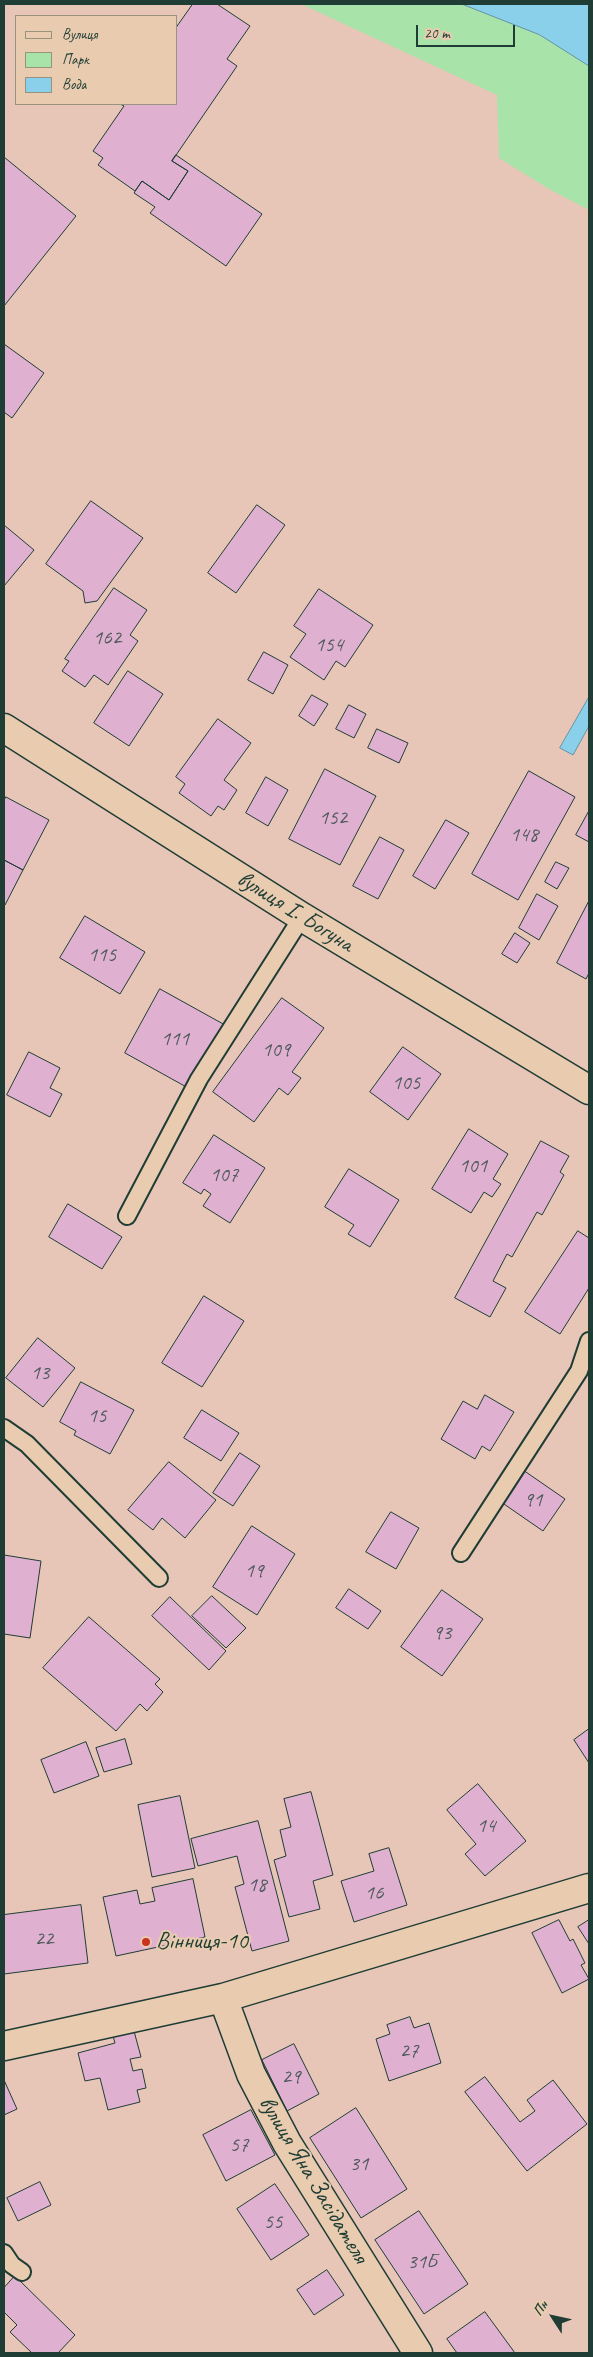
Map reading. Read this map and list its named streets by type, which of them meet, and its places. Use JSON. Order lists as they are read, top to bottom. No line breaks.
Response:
{"streets":{"street":["вулиця І. Богуна","вулиця Яна Засідателя"]},"places":["Вінниця-10"],"house_numbers":["162","154","152","148","115","111","109","105","101","107","13","15","91","19","93","14","18","16","22","27","29","57","31","55","31Б"],"legend":["Вулиця","Парк","Вода"],"scale_bar":"20 m","north":"top left"}
